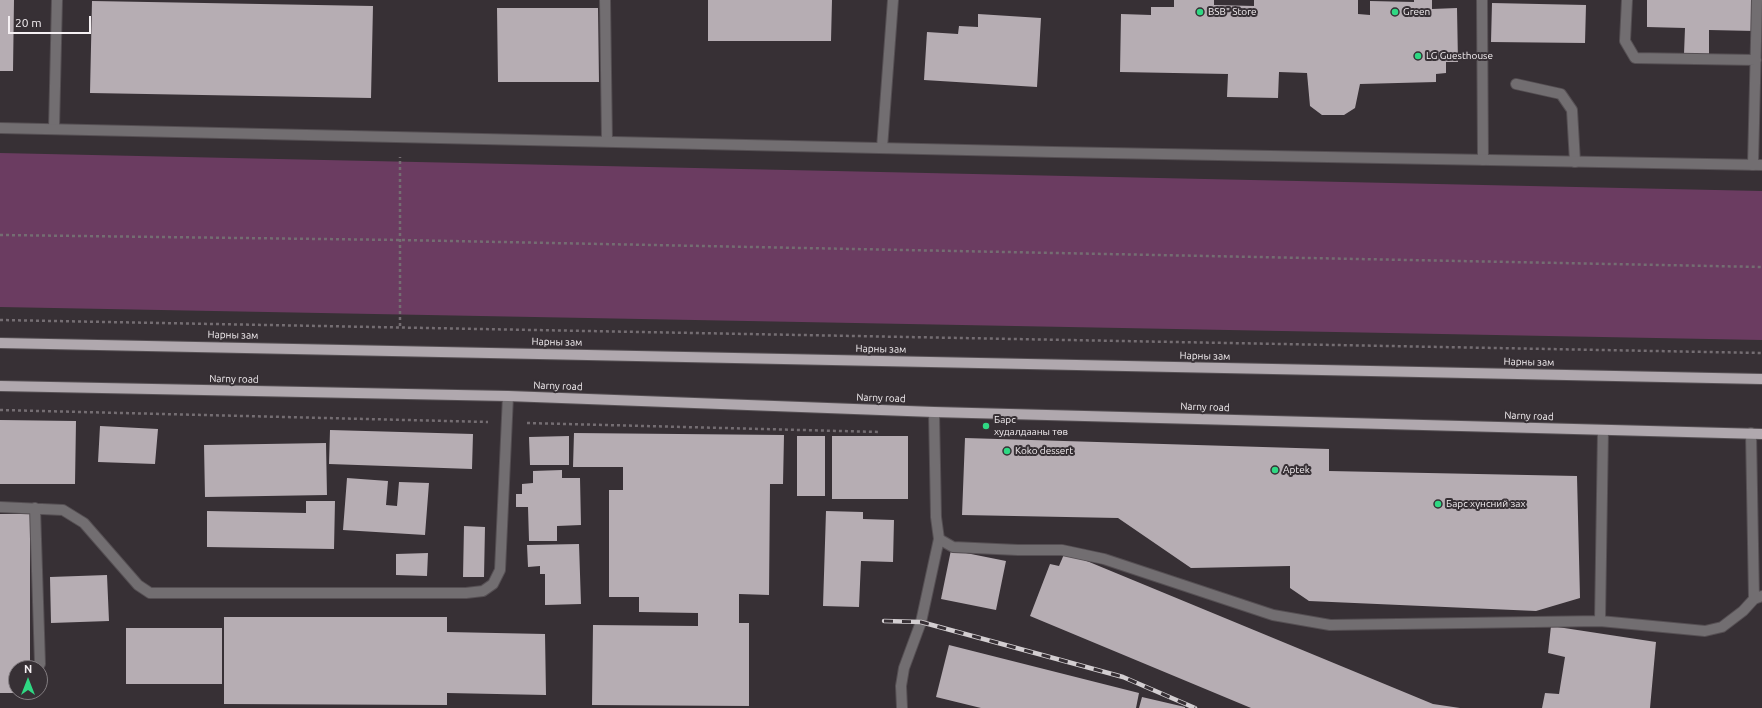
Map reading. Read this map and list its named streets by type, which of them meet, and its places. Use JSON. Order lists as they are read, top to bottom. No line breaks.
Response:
{"streets":{"main road":["Нарны зам","Narny road"]},"places":["BSB\" Store","Green","LG Guesthouse","Барс худалдааны төв","Koko dessert","Aptek","Барс хүнсний зах"],"scale_bar":"20 m","north":"top"}
